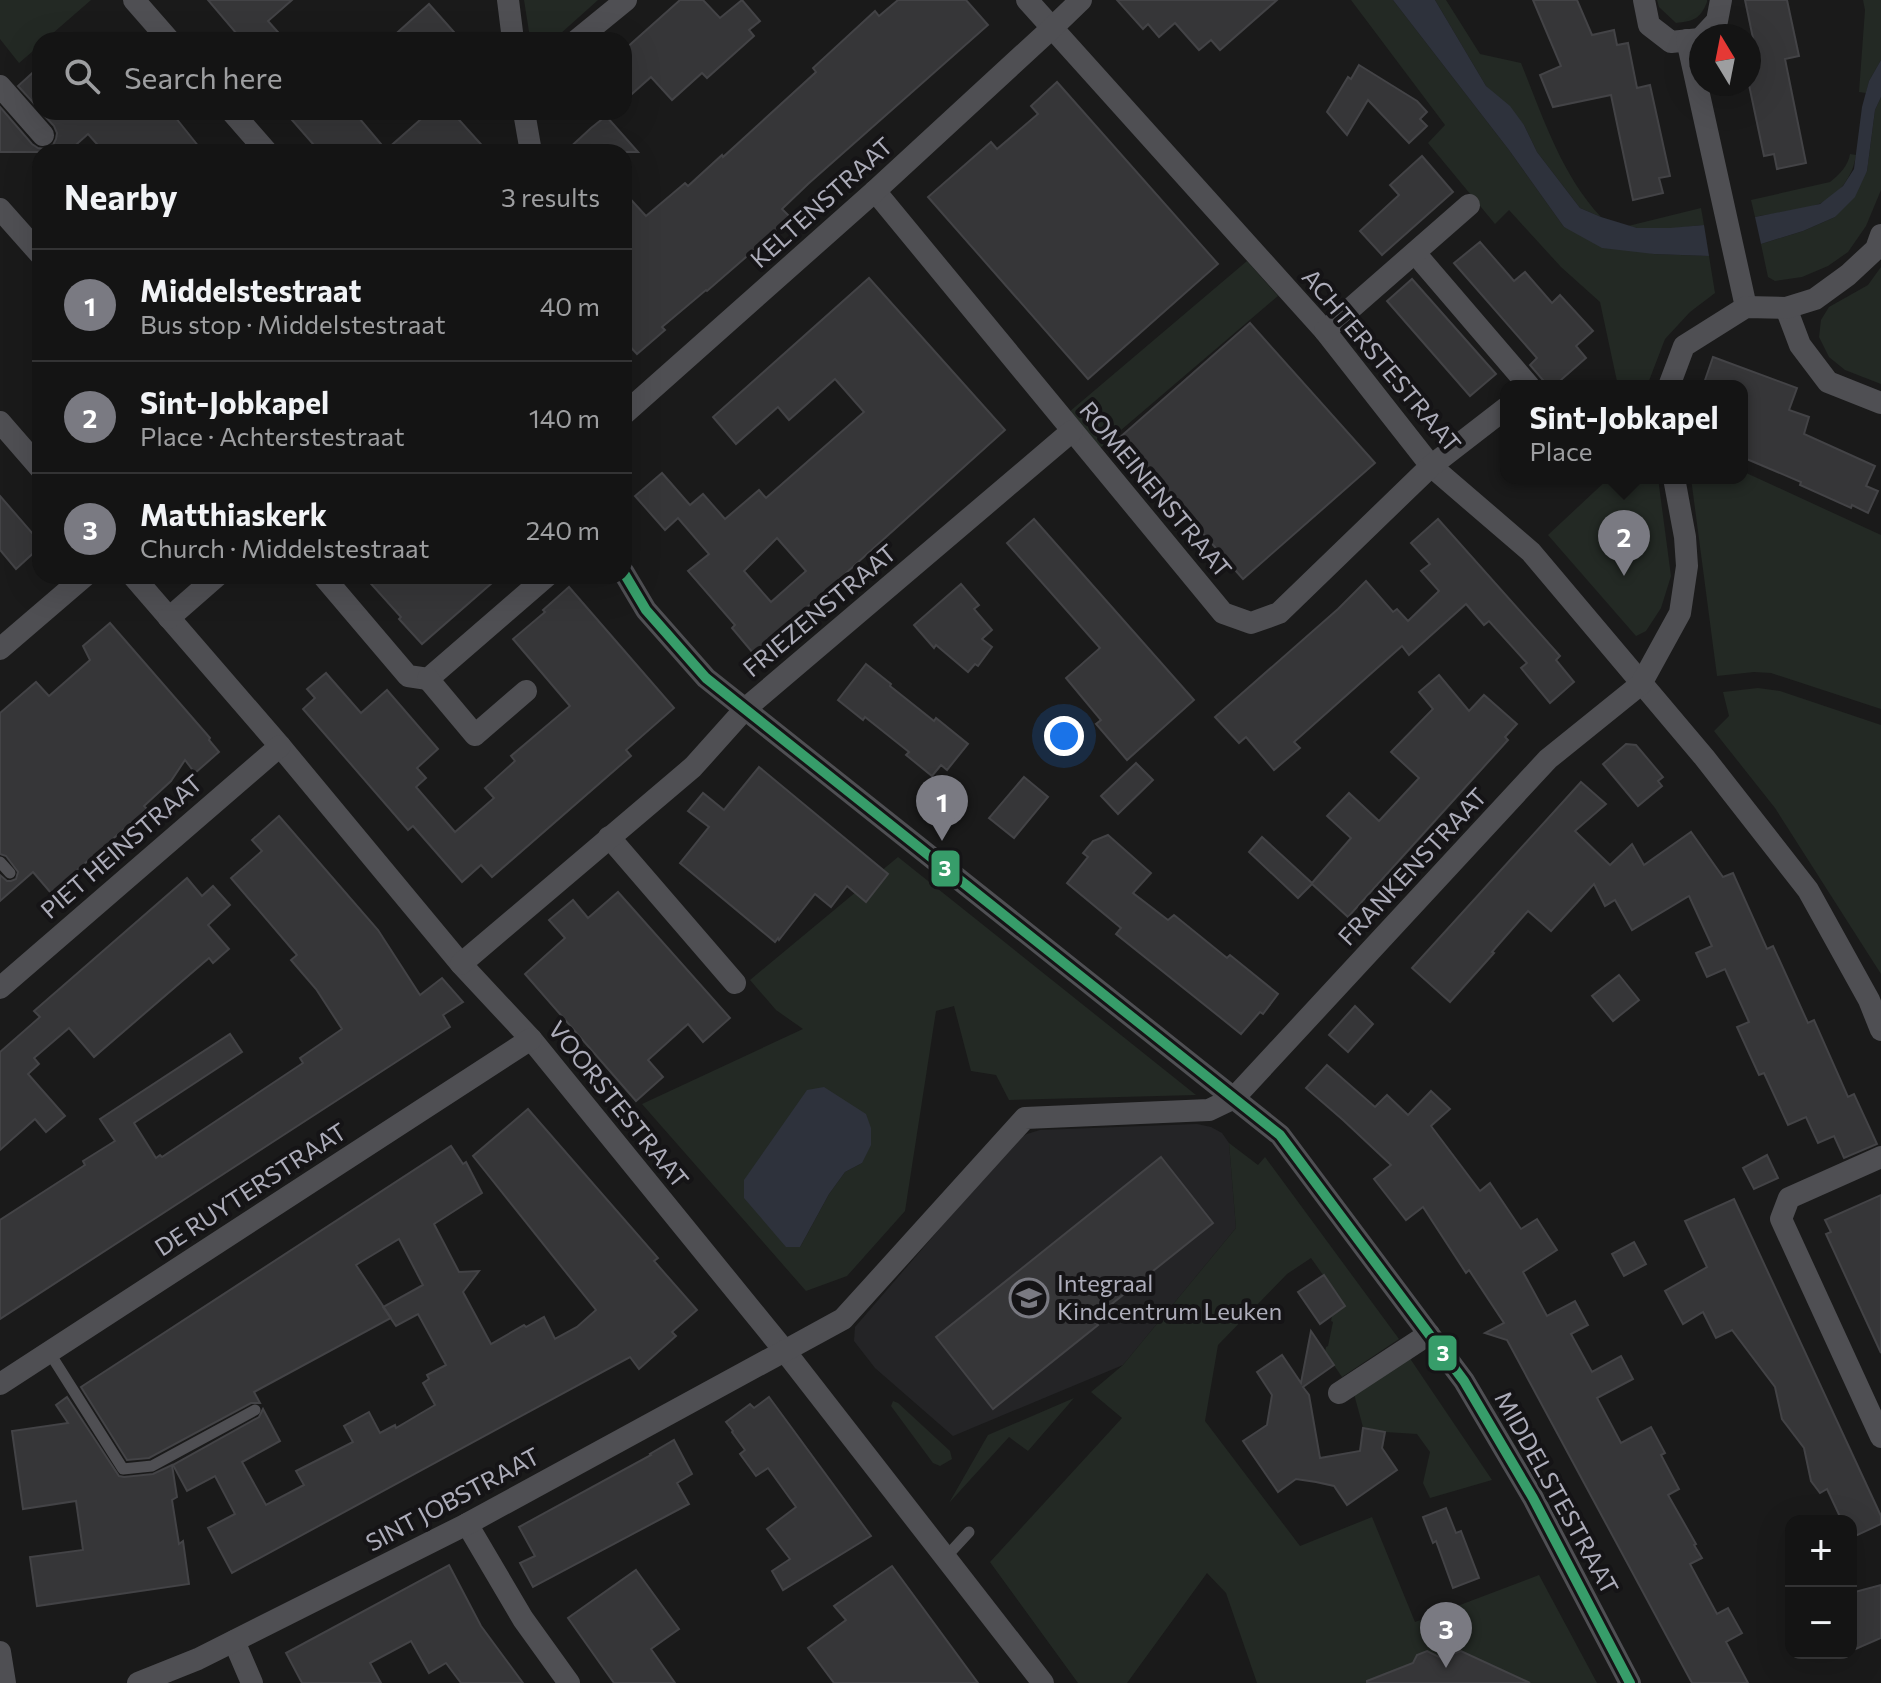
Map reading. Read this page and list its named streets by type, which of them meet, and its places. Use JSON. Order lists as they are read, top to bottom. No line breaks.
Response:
{"streets":{"street":["KELTENSTRAAT","ACHTERSTESTRAAT","ROMEINENSTRAAT","FRIEZENSTRAAT","PIET HEINSTRAAT","FRANKENSTRAAT","VOORSTESTRAAT","DE RUYTERSTRAAT","MIDDELSTESTRAAT","SINT JOBSTRAAT"]},"crossings":[["KELTENSTRAAT","ACHTERSTESTRAAT"],["KELTENSTRAAT","ROMEINENSTRAAT"],["ACHTERSTESTRAAT","ROMEINENSTRAAT"],["ACHTERSTESTRAAT","FRANKENSTRAAT"],["ROMEINENSTRAAT","FRIEZENSTRAAT"],["FRIEZENSTRAAT","VOORSTESTRAAT"],["FRIEZENSTRAAT","MIDDELSTESTRAAT"],["PIET HEINSTRAAT","VOORSTESTRAAT"],["FRANKENSTRAAT","MIDDELSTESTRAAT"],["FRANKENSTRAAT","SINT JOBSTRAAT"],["VOORSTESTRAAT","DE RUYTERSTRAAT"],["VOORSTESTRAAT","SINT JOBSTRAAT"],["MIDDELSTESTRAAT","SINT JOBSTRAAT"]],"places":{"school or university":["Integraal Kindcentrum Leuken"]},"lines":["transit line 3"],"north":"top","page":{"search":"Search here","heading":["Nearby","3 results"],"list":[{"mark":"1","name":"Middelstestraat","note":"Bus stop · Middelstestraat","value":"40 m"},{"mark":"2","name":"Sint-Jobkapel","note":"Place · Achterstestraat","value":"140 m"},{"mark":"3","name":"Matthiaskerk","note":"Church · Middelstestraat","value":"240 m"}],"popup":["Sint-Jobkapel","Place"],"pins":["2","1","3"],"map_buttons":["+","−"]}}
